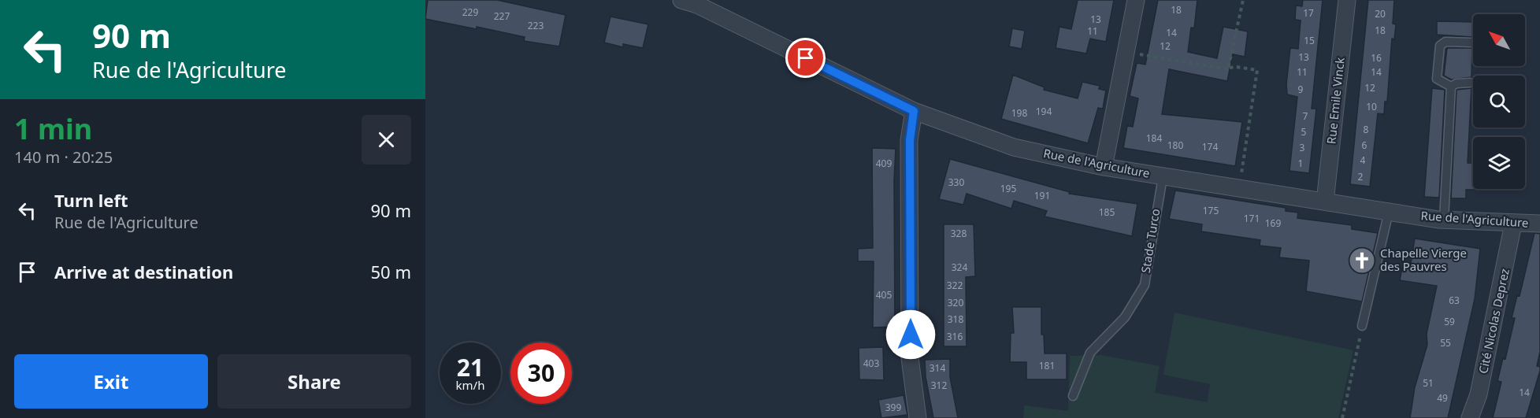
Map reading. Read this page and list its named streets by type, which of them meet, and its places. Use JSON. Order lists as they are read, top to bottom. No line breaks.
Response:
{"streets":{"street":["Rue Emile Vinck","Rue de l'Agriculture","Cité Nicolas Deprez"],"lane":["Stade Turco"]},"crossings":[["Rue Emile Vinck","Rue de l'Agriculture"],["Rue de l'Agriculture","Stade Turco"],["Rue de l'Agriculture","Cité Nicolas Deprez"]],"places":{"church":["Chapelle Vierge des Pauvres"]},"house_numbers":["18","229","17","20","227","13","223","18","11","14","15","12","13","16","11","14","12","9","10","194","198","7","8","5","184","180","6","174","3","4","409","1","2","330","195","191","175","185","171","169","328","324","322","405","63","320","318","59","316","55","403","181","314","51","312","14","49","399"],"north":"top left","page":{"turn":["90 m","Rue de l'Agriculture"],"heading":["1 min","140 m · 20:25"],"list":[{"name":"Turn left","note":"Rue de l'Agriculture","value":"90 m"},{"name":"Arrive at destination","value":"50 m"}],"speed":"21 km/h","limit":"30","buttons":["Exit","Share"]}}
